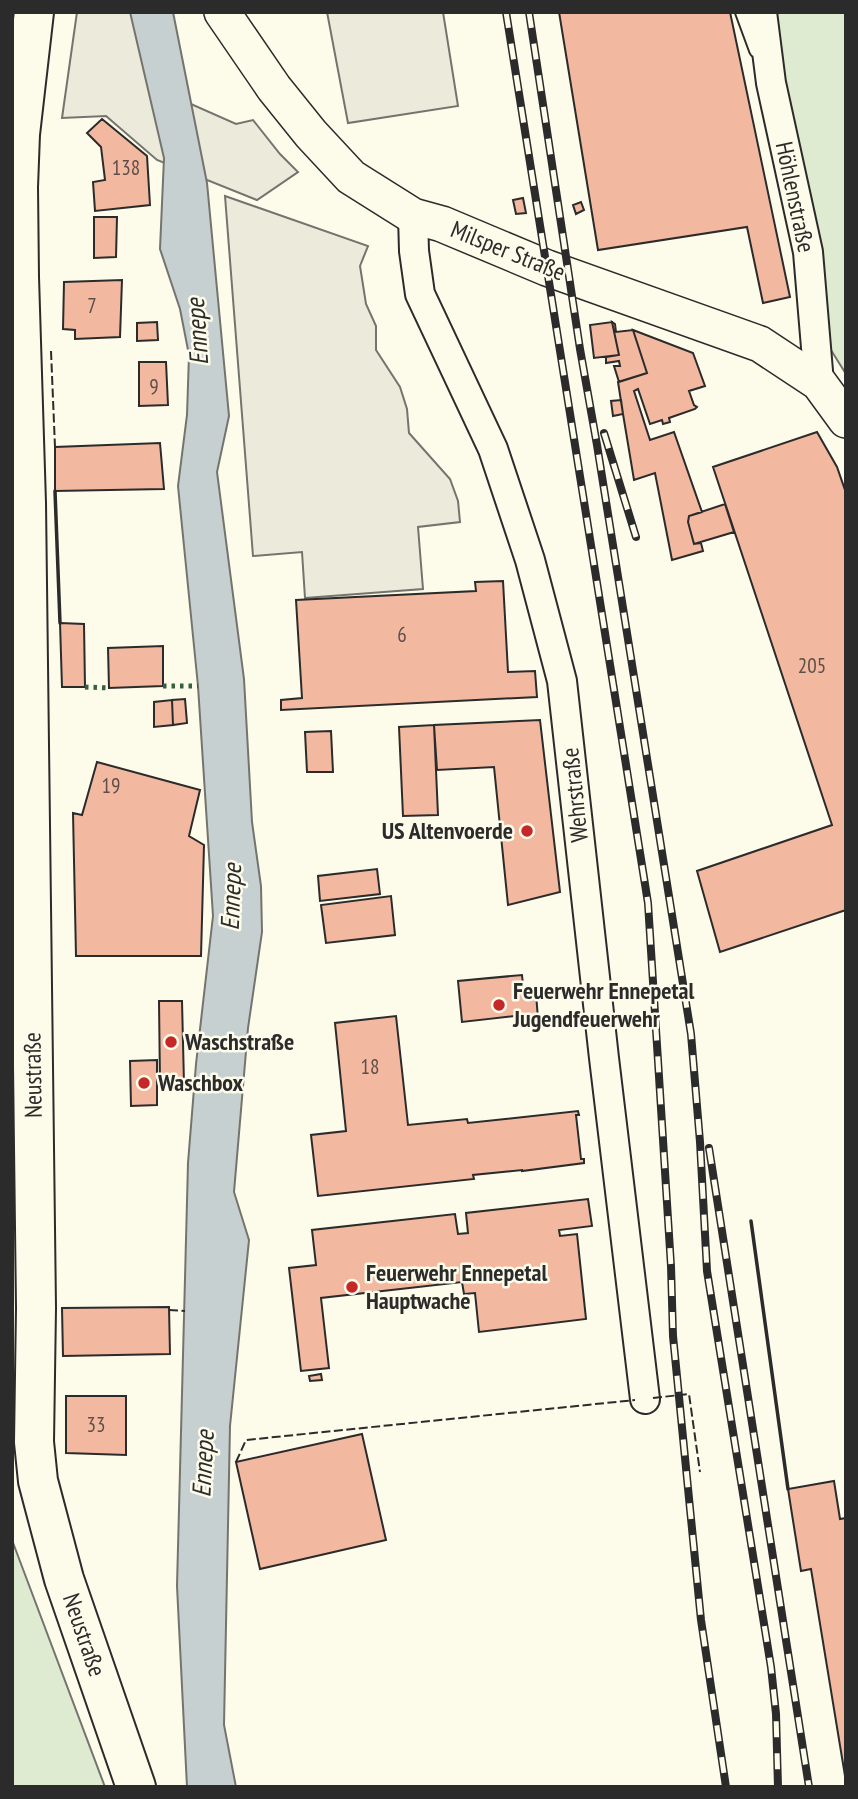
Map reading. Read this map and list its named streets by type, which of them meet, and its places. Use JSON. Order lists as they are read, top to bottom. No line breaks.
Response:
{"streets":{"main road":["Neustraße"],"street":["Höhlenstraße","Milsper Straße","Wehrstraße"]},"crossings":[["Höhlenstraße","Milsper Straße"],["Milsper Straße","Wehrstraße"]],"water":["Ennepe"],"places":["US Altenvoerde","Feuerwehr Ennepetal Jugendfeuerwehr","Waschstraße","Waschbox","Feuerwehr Ennepetal Hauptwache"],"house_numbers":["138","7","9","6","205","19","18","33"]}
